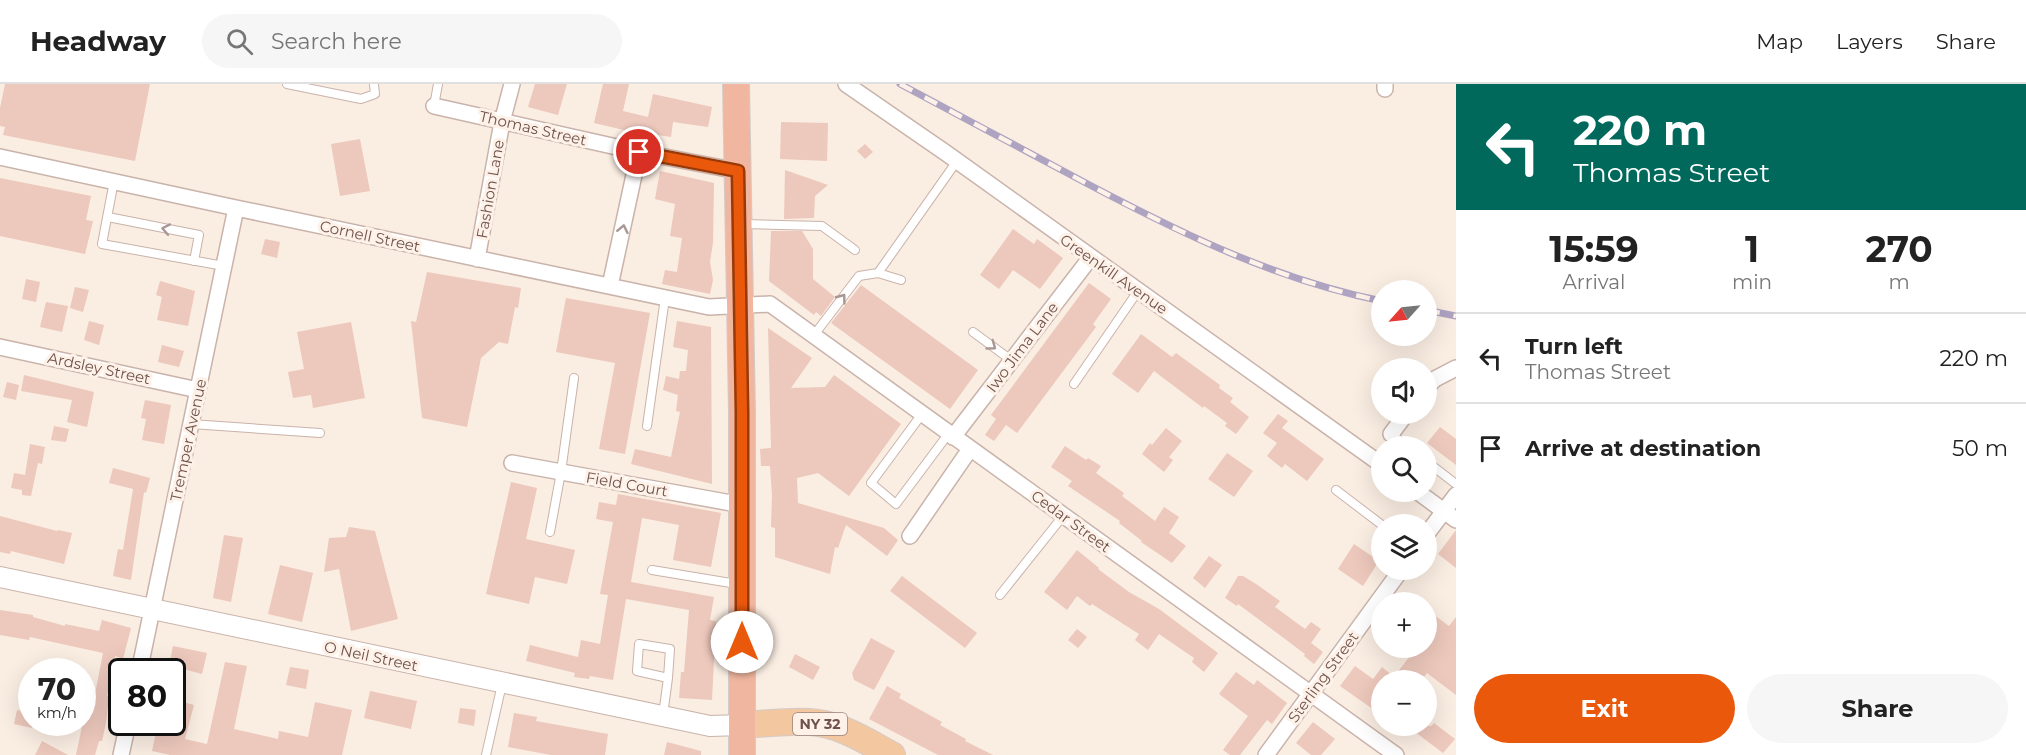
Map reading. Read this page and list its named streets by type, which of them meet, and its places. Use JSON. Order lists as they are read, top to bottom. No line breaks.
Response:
{"streets":{"main road":["NY 32"],"street":["Thomas Street","Fashion Lane","Cornell Street","Greenkill Avenue","Iwo Jima Lane","Ardsley Street","Tremper Avenue","Field Court","Cedar Street","O Neil Street","Sterling Street"]},"crossings":[["Thomas Street","Fashion Lane"],["Fashion Lane","Cornell Street"],["Cornell Street","Tremper Avenue"],["Cornell Street","Cedar Street"],["Greenkill Avenue","Iwo Jima Lane"],["Iwo Jima Lane","Cedar Street"],["Ardsley Street","Tremper Avenue"],["Tremper Avenue","O Neil Street"],["Cedar Street","Sterling Street"],["O Neil Street","NY 32"]],"north":"bottom left","page":{"header":"Headway","search":"Search here","nav":["Map","Layers","Share"],"turn":["220 m","Thomas Street"],"eta":["15:59","Arrival","1","min","270","m"],"map_buttons":["+","−"],"list":[{"name":"Turn left","note":"Thomas Street","value":"220 m"},{"name":"Arrive at destination","value":"50 m"}],"speed":"70 km/h","limit":"80","buttons":["Exit","Share"]}}
